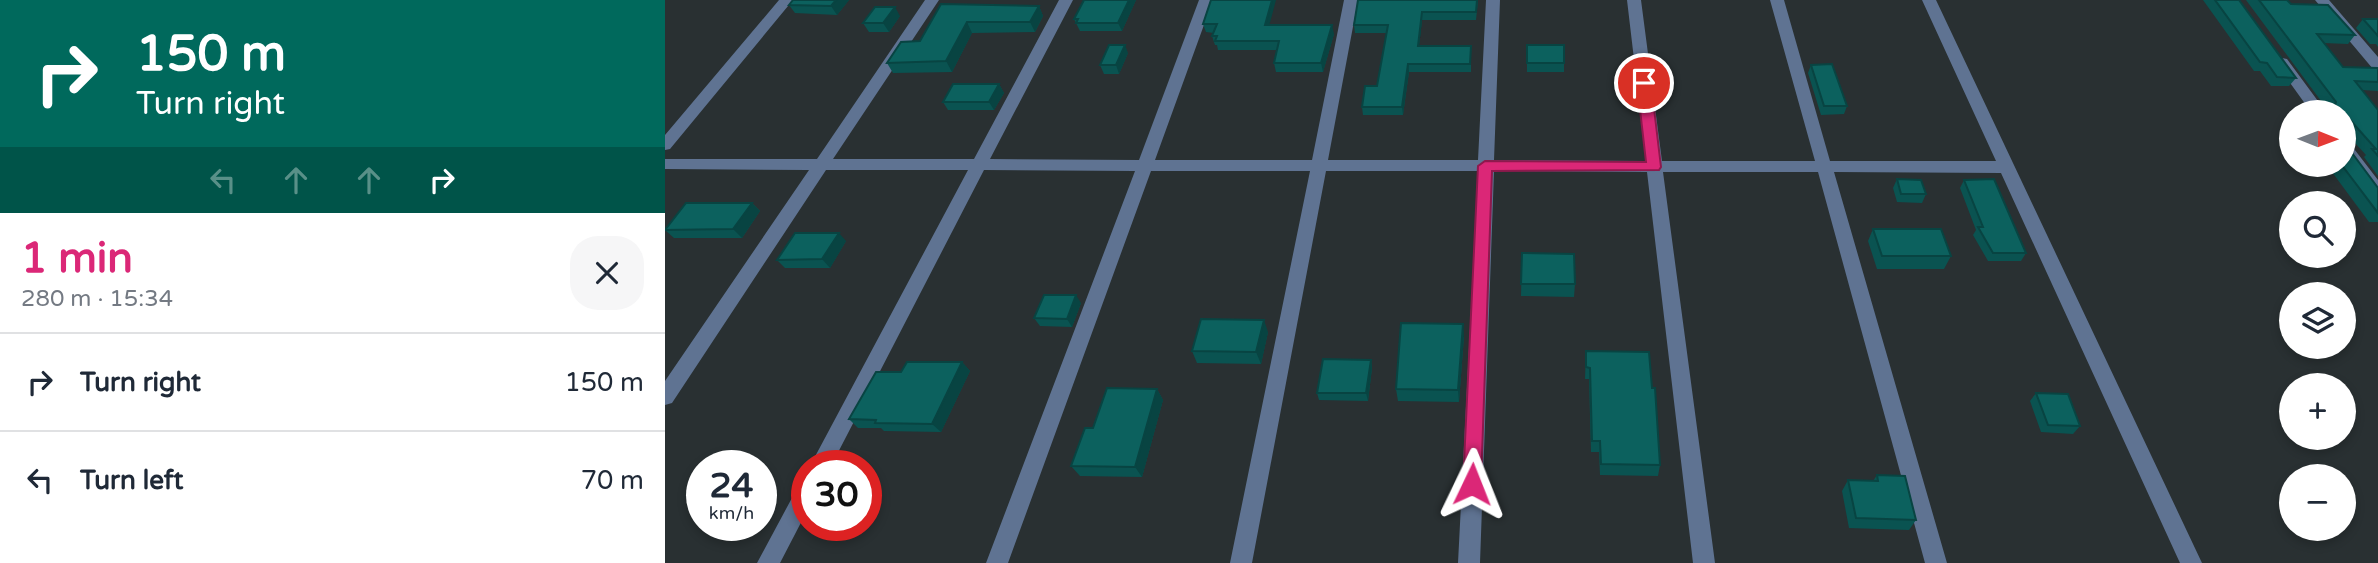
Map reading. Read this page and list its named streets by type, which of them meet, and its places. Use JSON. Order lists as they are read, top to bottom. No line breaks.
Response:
{"north":"right","page":{"turn":["150 m","Turn right"],"map_buttons":["+","−"],"heading":["1 min","280 m · 15:34"],"list":[{"name":"Turn right","value":"150 m"},{"name":"Turn left","value":"70 m"}],"speed":"24 km/h","limit":"30"}}
